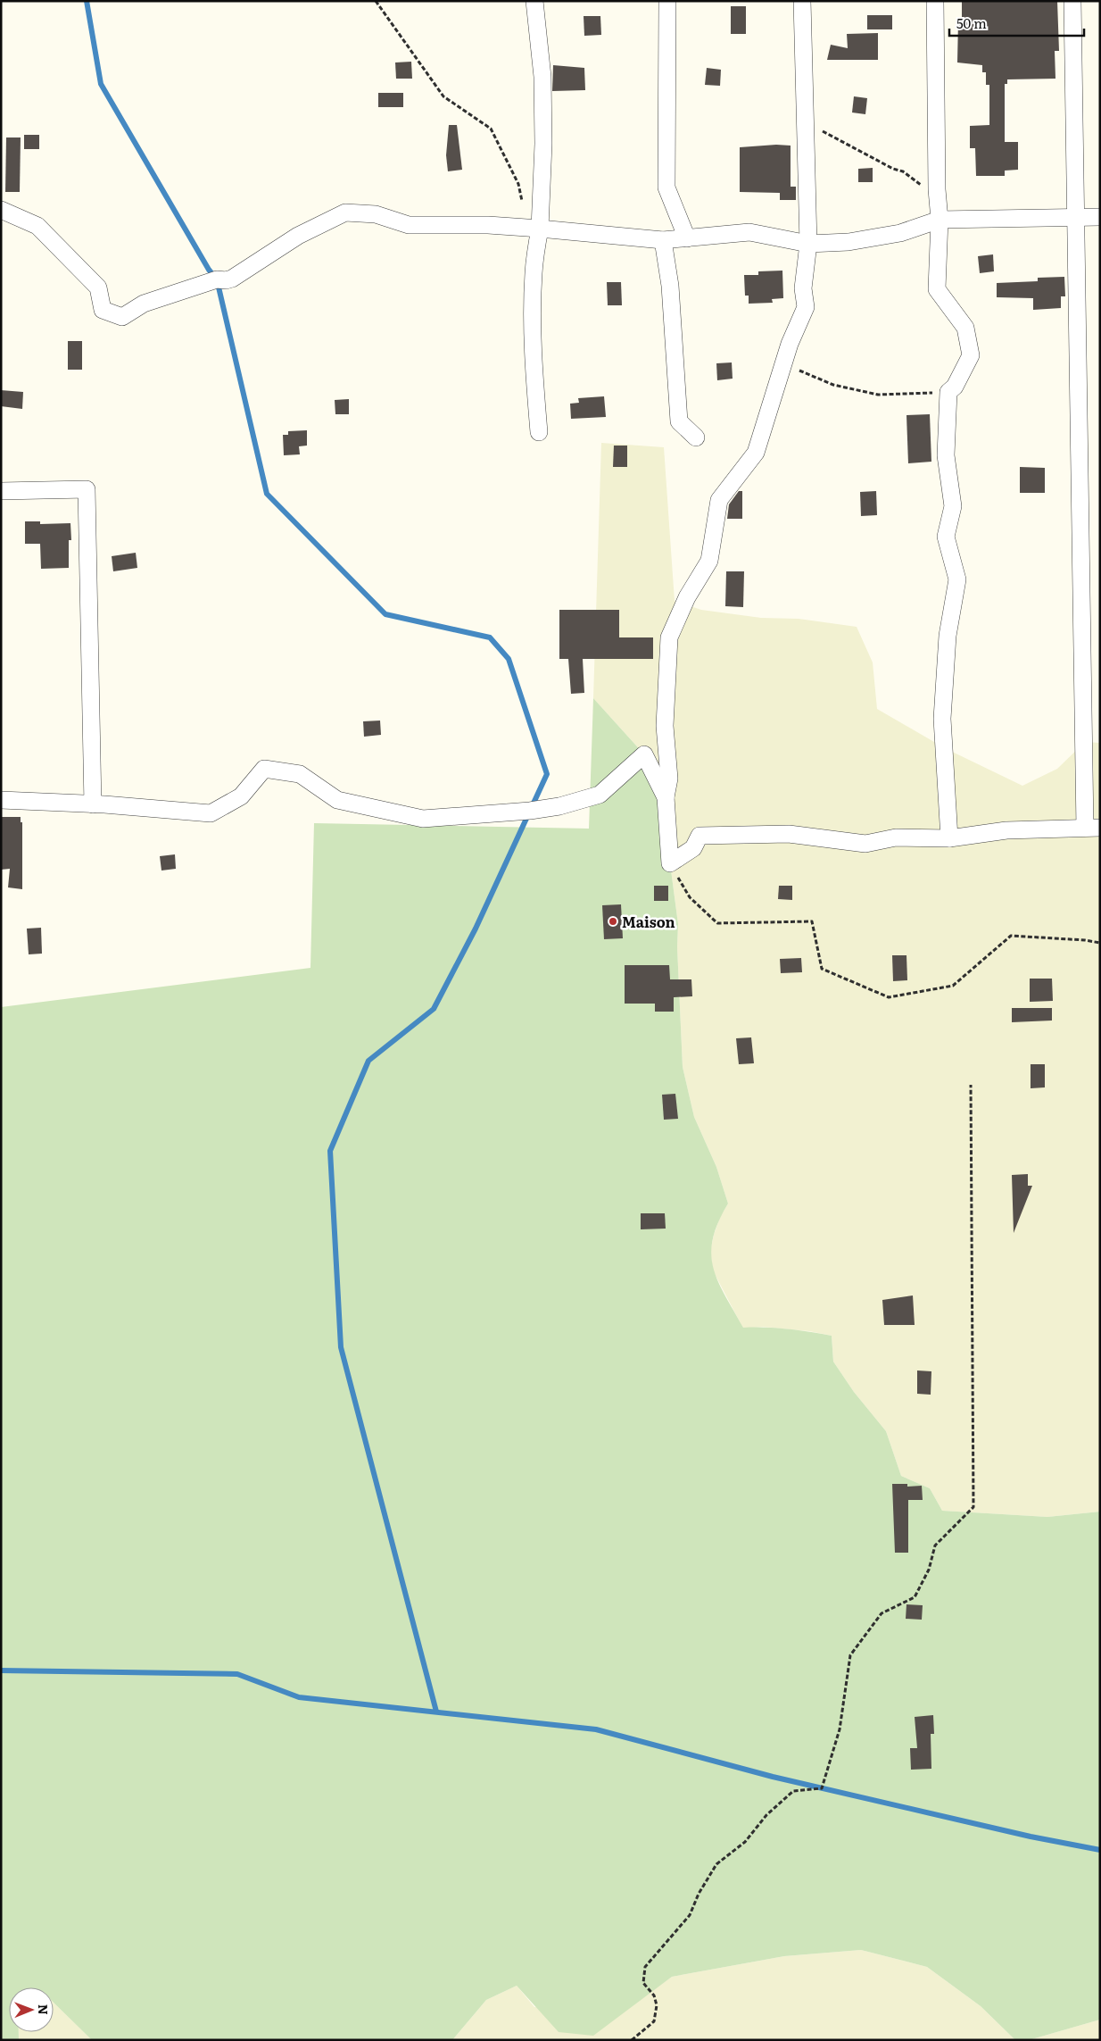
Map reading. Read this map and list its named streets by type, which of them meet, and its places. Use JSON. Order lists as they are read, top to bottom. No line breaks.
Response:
{"places":["Maison"],"scale_bar":"50 m","north":"right"}
